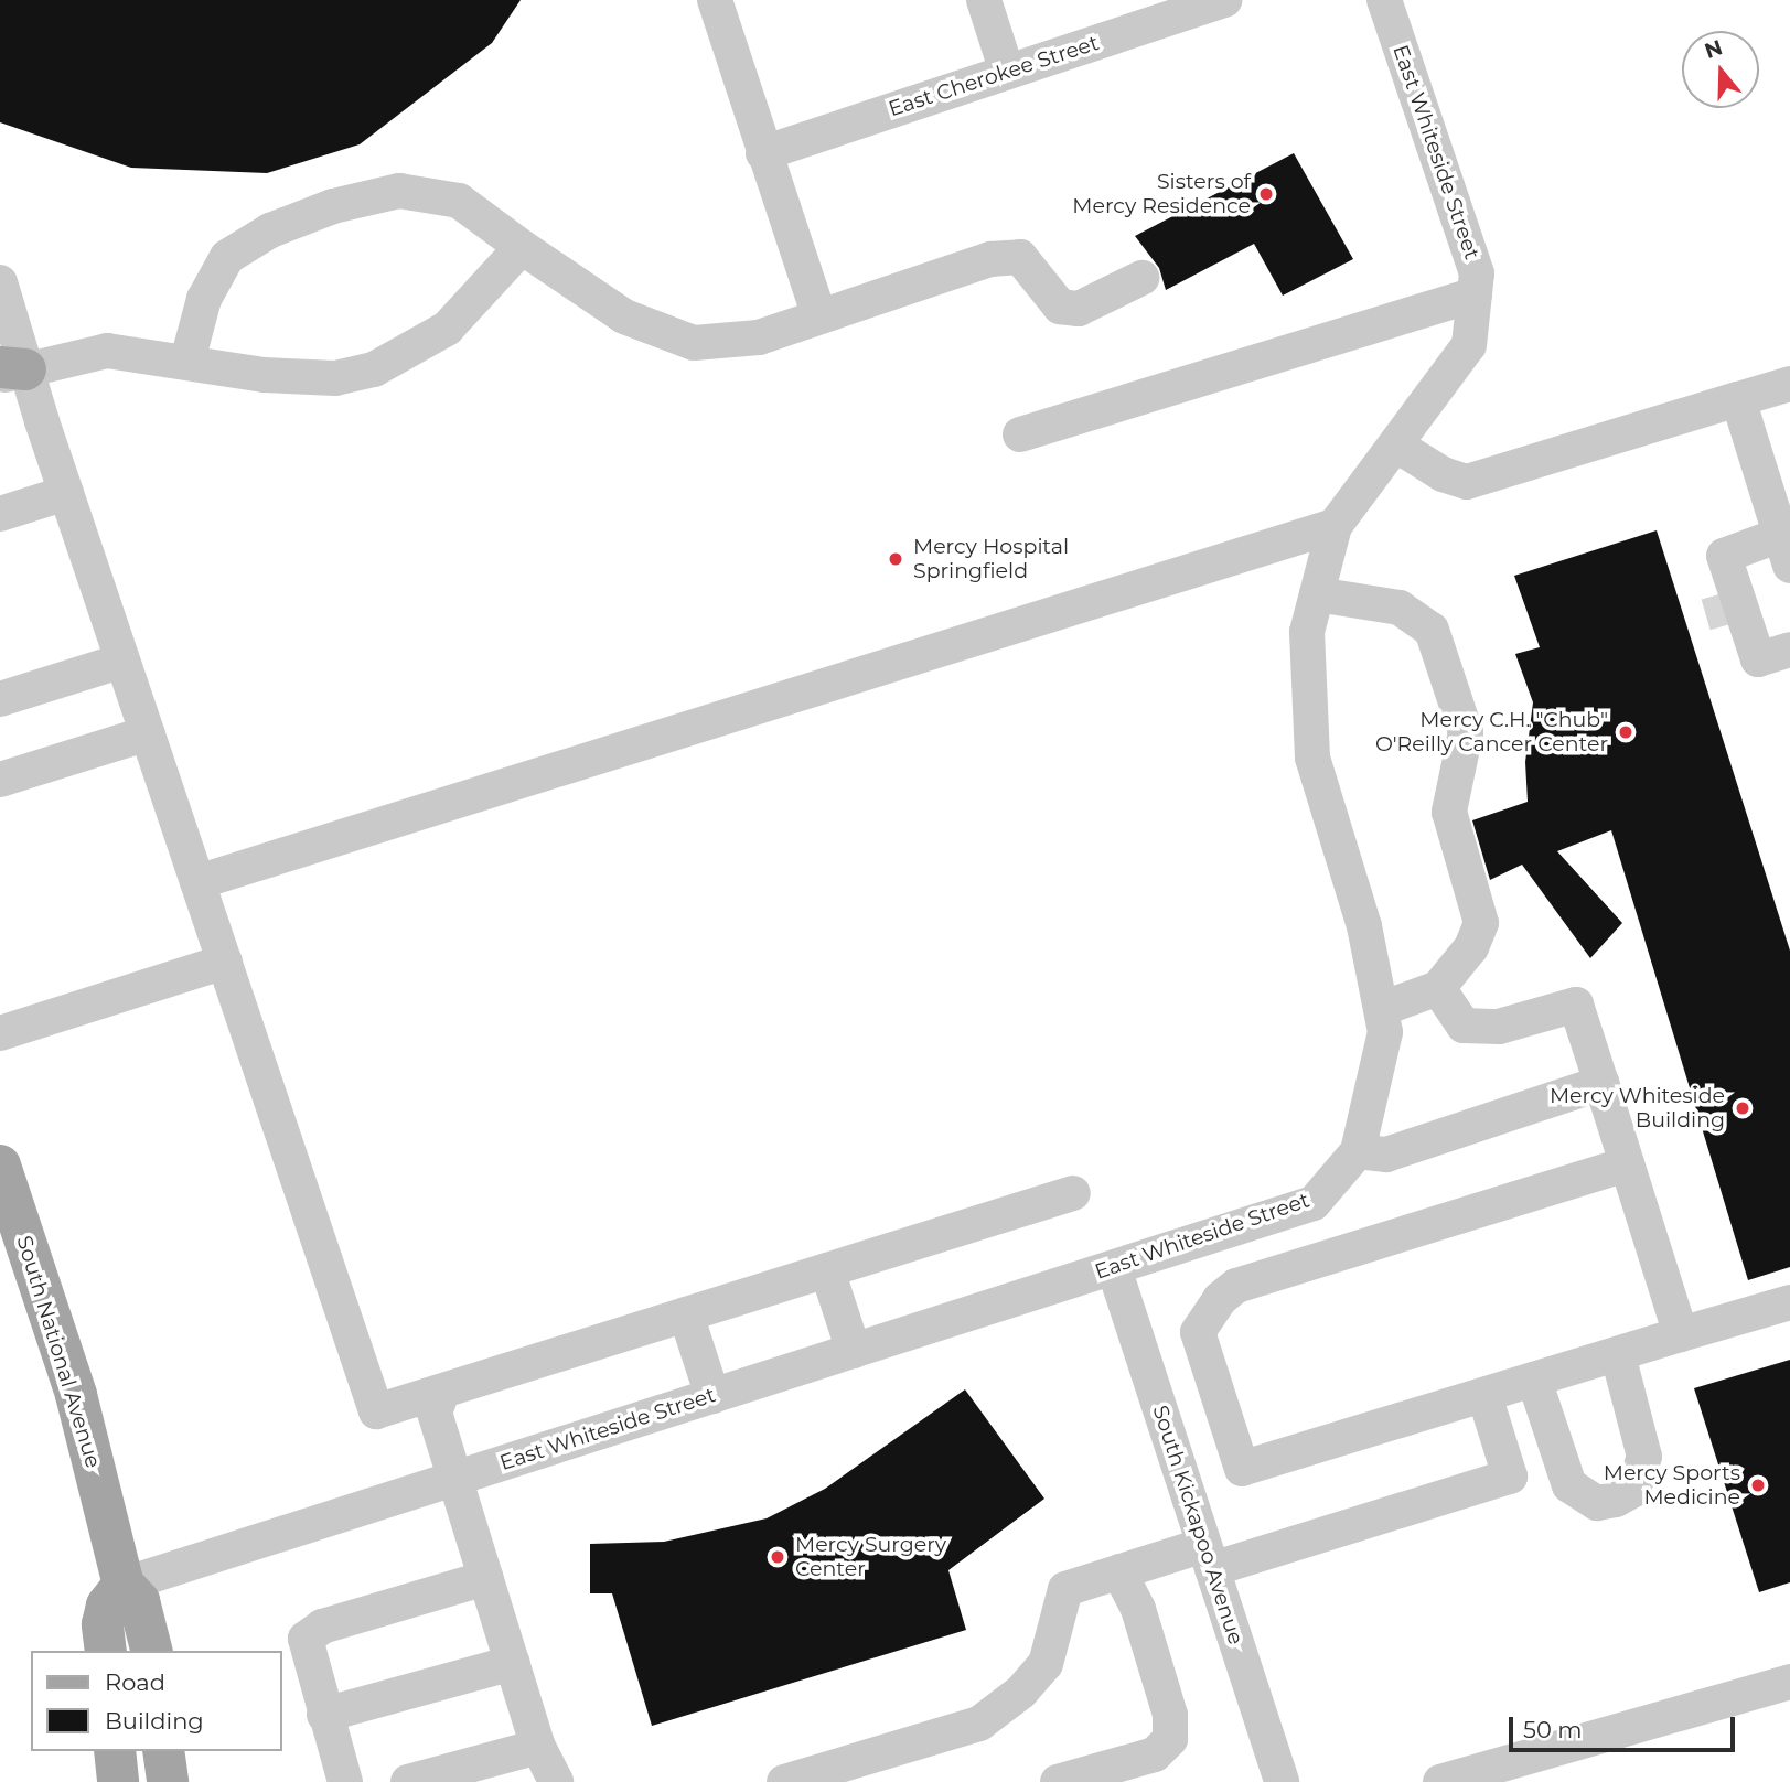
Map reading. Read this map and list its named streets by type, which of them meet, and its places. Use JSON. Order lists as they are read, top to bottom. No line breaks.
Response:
{"streets":{"main road":["South National Avenue"],"street":["East Cherokee Street","East Whiteside Street","South Kickapoo Avenue"]},"crossings":[["East Whiteside Street","South National Avenue"],["East Whiteside Street","South Kickapoo Avenue"]],"places":["Sisters of Mercy Residence","Mercy Hospital Springfield","Mercy C.H. \"Chub\" O'Reilly Cancer Center","Mercy Whiteside Building","Mercy Sports Medicine","Mercy Surgery Center"],"legend":["Road","Building"],"scale_bar":"50 m","north":"top"}
